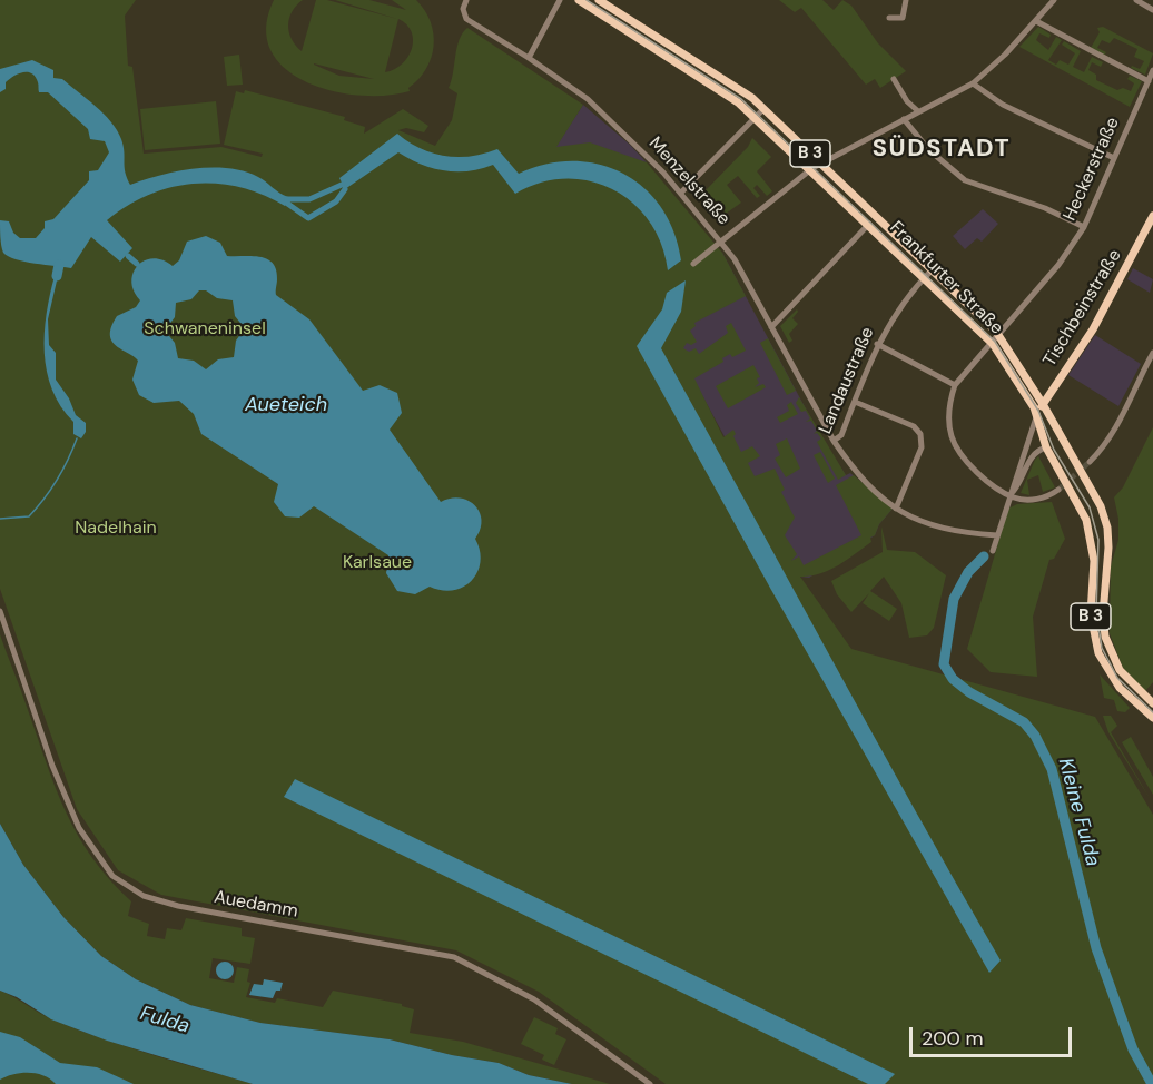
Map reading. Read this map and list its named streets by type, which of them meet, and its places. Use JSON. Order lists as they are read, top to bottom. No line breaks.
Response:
{"streets":{"main road":["B 3","Frankfurter Straße","Tischbeinstraße"],"street":["Heckerstraße","Menzelstraße","Landaustraße","Auedamm"]},"crossings":[["Heckerstraße","Frankfurter Straße"],["Menzelstraße","Landaustraße"],["Frankfurter Straße","Tischbeinstraße"],["Frankfurter Straße","Landaustraße"]],"districts":["SÜDSTADT"],"water":["Aueteich","Kleine Fulda","Fulda"],"parks":["Schwaneninsel","Nadelhain","Karlsaue"],"scale_bar":"200 m"}
